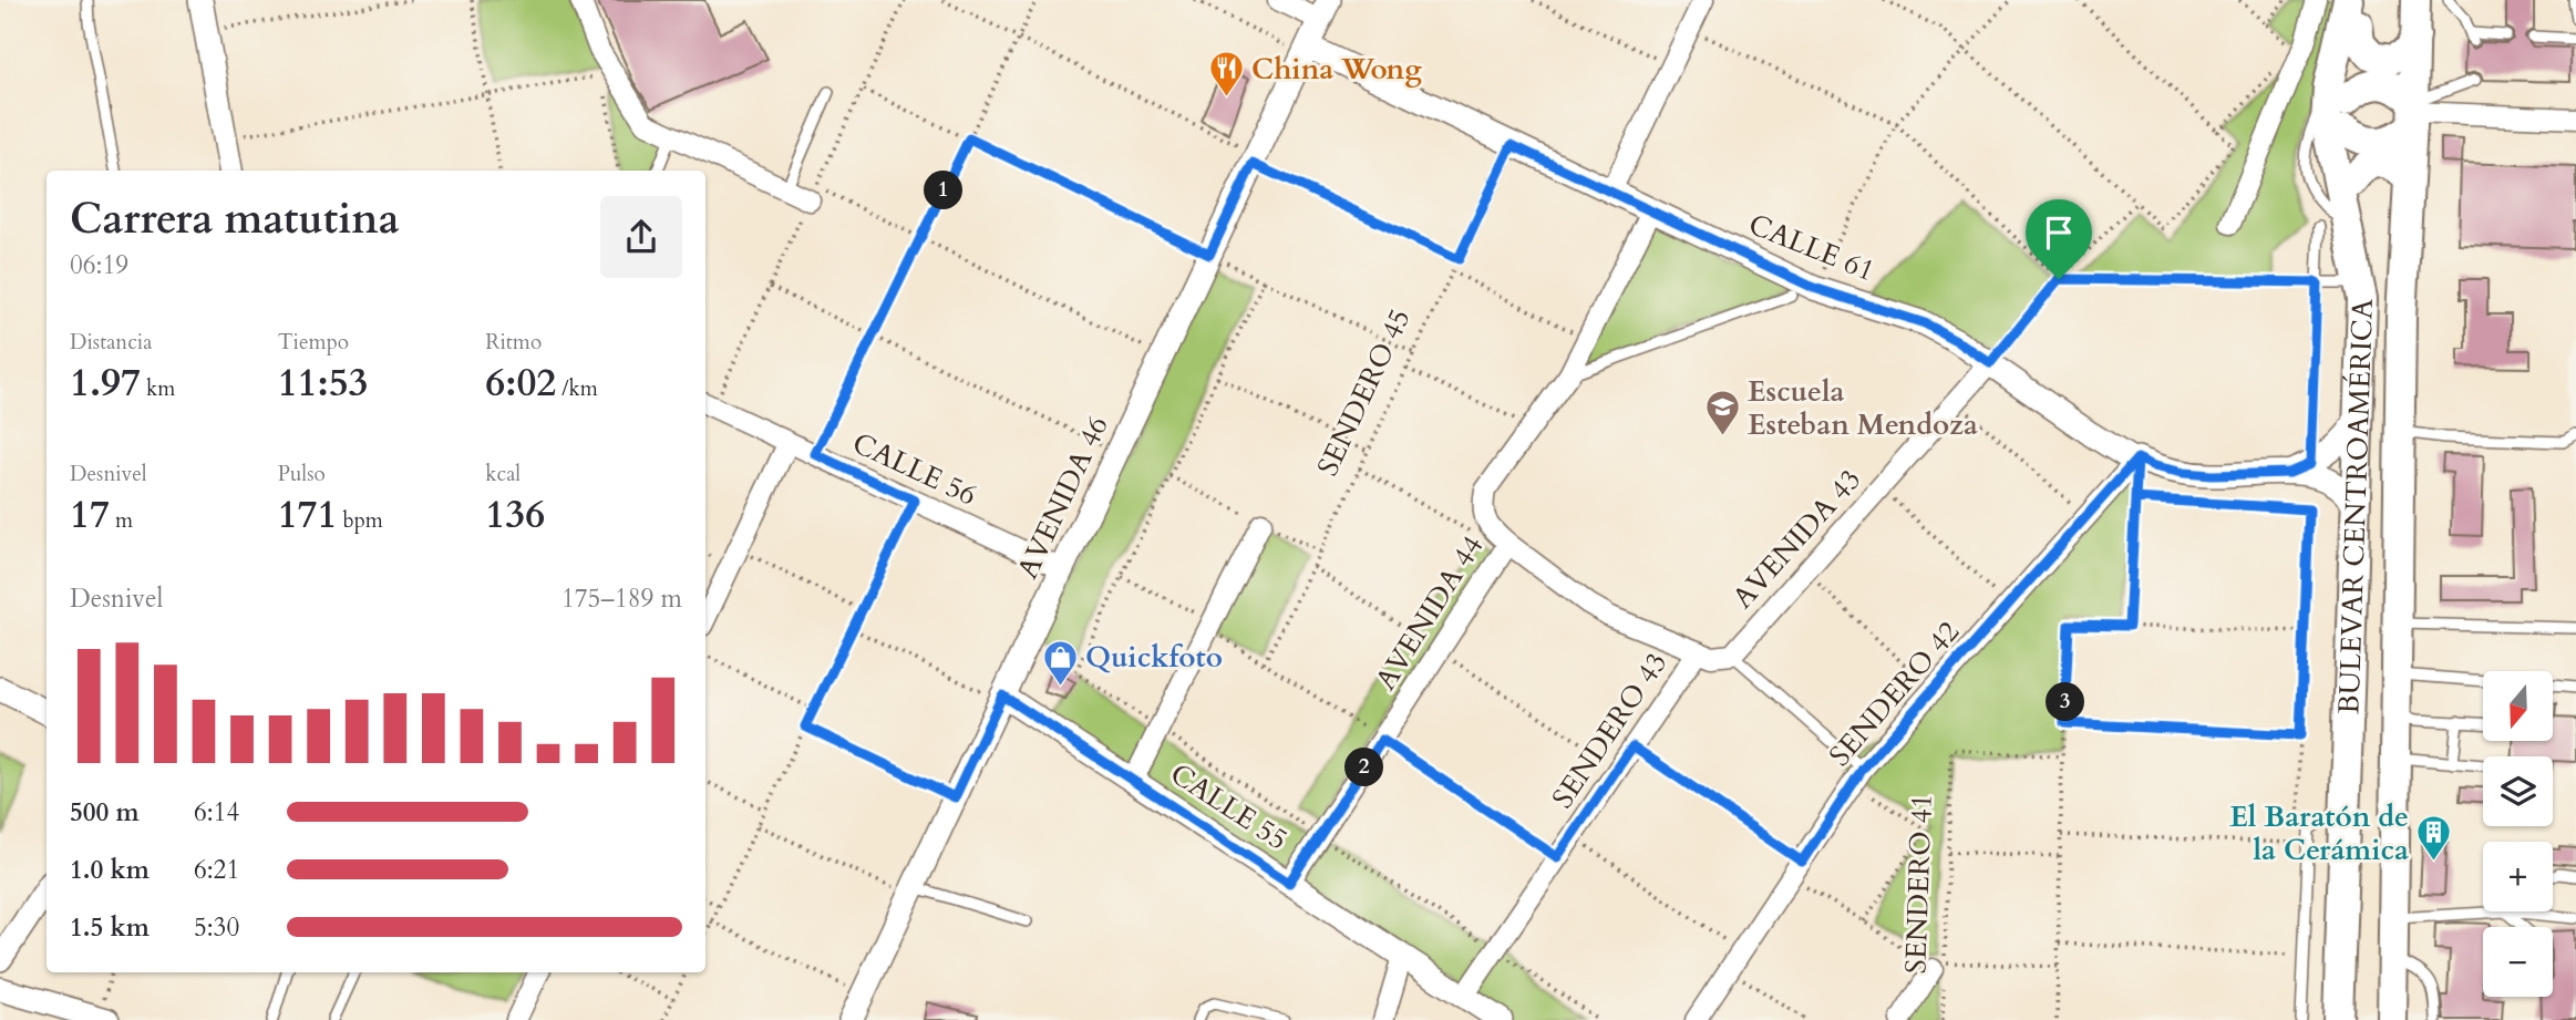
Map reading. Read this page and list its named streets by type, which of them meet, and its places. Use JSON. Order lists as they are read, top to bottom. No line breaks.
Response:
{"streets":{"main road":["BULEVAR CENTROAMÉRICA"],"street":["CALLE 61","CALLE 56","AVENIDA 46","AVENIDA 43","AVENIDA 44","SENDERO 42","SENDERO 43","CALLE 55","SENDERO 41"],"path":["SENDERO 45"]},"crossings":[["CALLE 61","AVENIDA 46"],["CALLE 61","BULEVAR CENTROAMÉRICA"],["CALLE 61","AVENIDA 43"],["CALLE 61","AVENIDA 44"],["CALLE 61","SENDERO 42"],["CALLE 56","AVENIDA 46"],["AVENIDA 46","CALLE 55"],["AVENIDA 44","CALLE 55"],["SENDERO 43","CALLE 55"]],"places":{"restaurant":["China Wong"],"school or university":["Escuela Esteban Mendoza"],"shop":["Quickfoto"],"building":["El Baratón de la Cerámica"]},"north":"bottom","page":{"pins":["1","3","2"],"heading":["Carrera matutina","06:19"],"stats":[["Distancia","1.97 km"],["Tiempo","11:53"],["Ritmo","6:02 /km"],["Desnivel","17 m"],["Pulso","171 bpm"],["kcal","136"]],"chart":["Desnivel","175–189 m"],"map_buttons":["+","−"],"list":[{"name":"500 m","note":"6:14"},{"name":"1.0 km","note":"6:21"},{"name":"1.5 km","note":"5:30"}]}}
